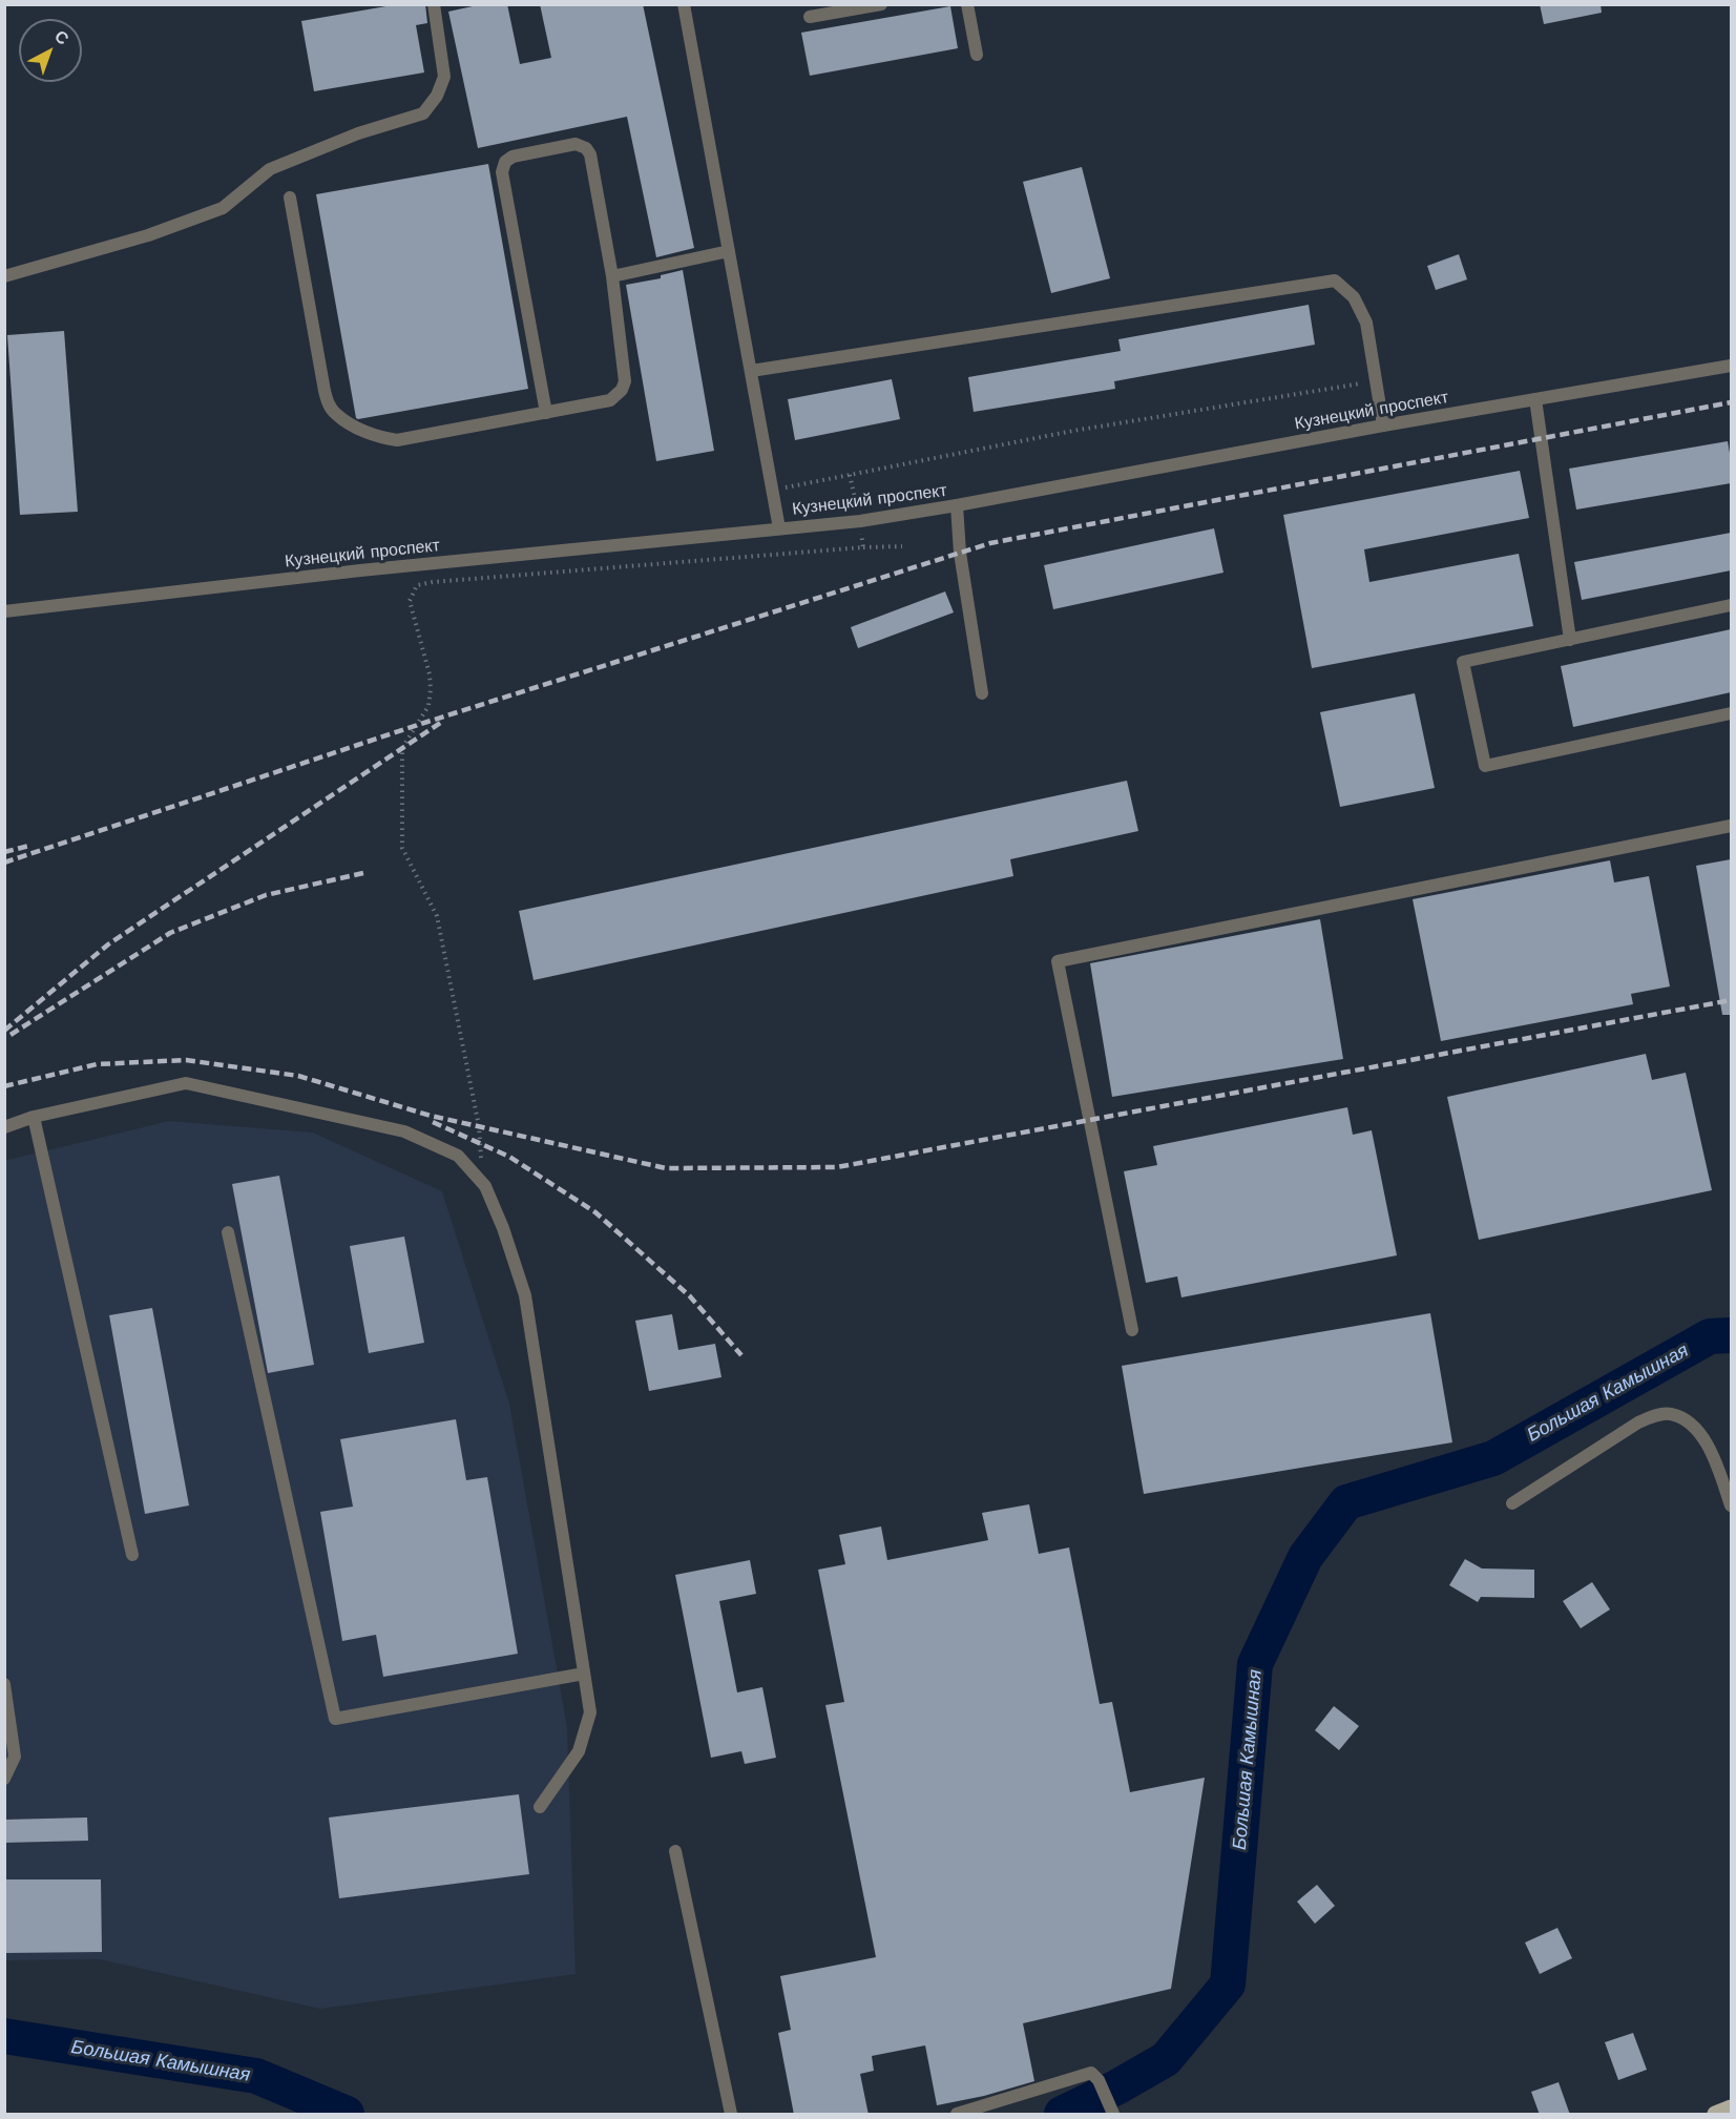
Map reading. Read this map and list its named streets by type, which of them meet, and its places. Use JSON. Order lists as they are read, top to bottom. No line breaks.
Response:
{"streets":{"street":["Кузнецкий проспект"]},"water":["Большая Камышная"],"north":"top right"}
